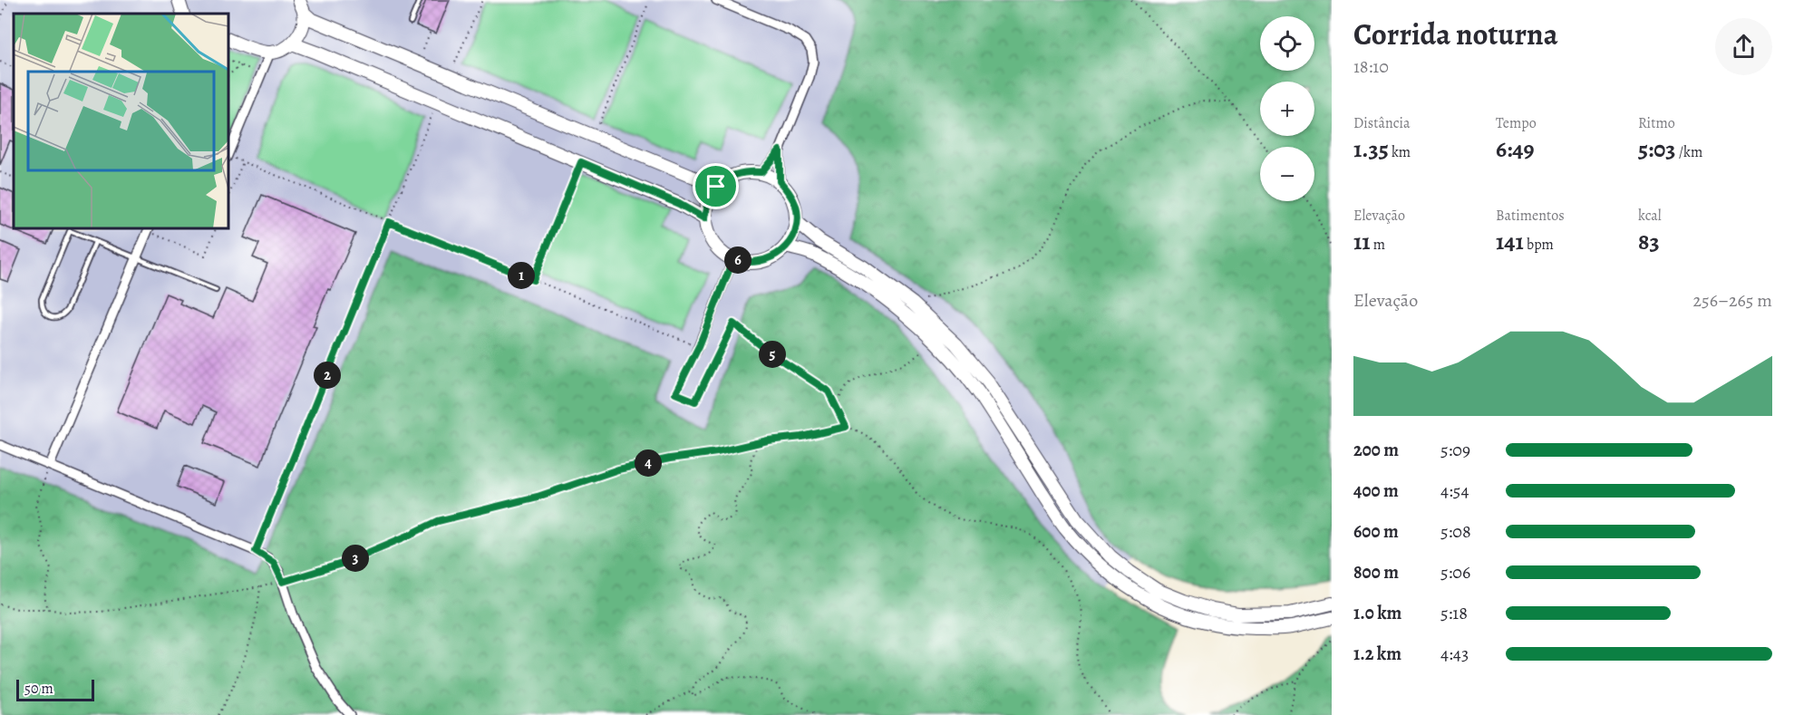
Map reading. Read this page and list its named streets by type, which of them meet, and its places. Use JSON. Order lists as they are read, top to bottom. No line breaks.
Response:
{"scale_bar":"50 m","page":{"heading":["Corrida noturna","18:10"],"map_buttons":["+","−"],"stats":[["Distância","1.35 km"],["Tempo","6:49"],["Ritmo","5:03 /km"],["Elevação","11 m"],["Batimentos","141 bpm"],["kcal","83"]],"pins":["6","1","5","2","4","3"],"chart":["Elevação","256–265 m"],"list":[{"name":"200 m","note":"5:09"},{"name":"400 m","note":"4:54"},{"name":"600 m","note":"5:08"},{"name":"800 m","note":"5:06"},{"name":"1.0 km","note":"5:18"},{"name":"1.2 km","note":"4:43"}],"scale":"50 m"}}
